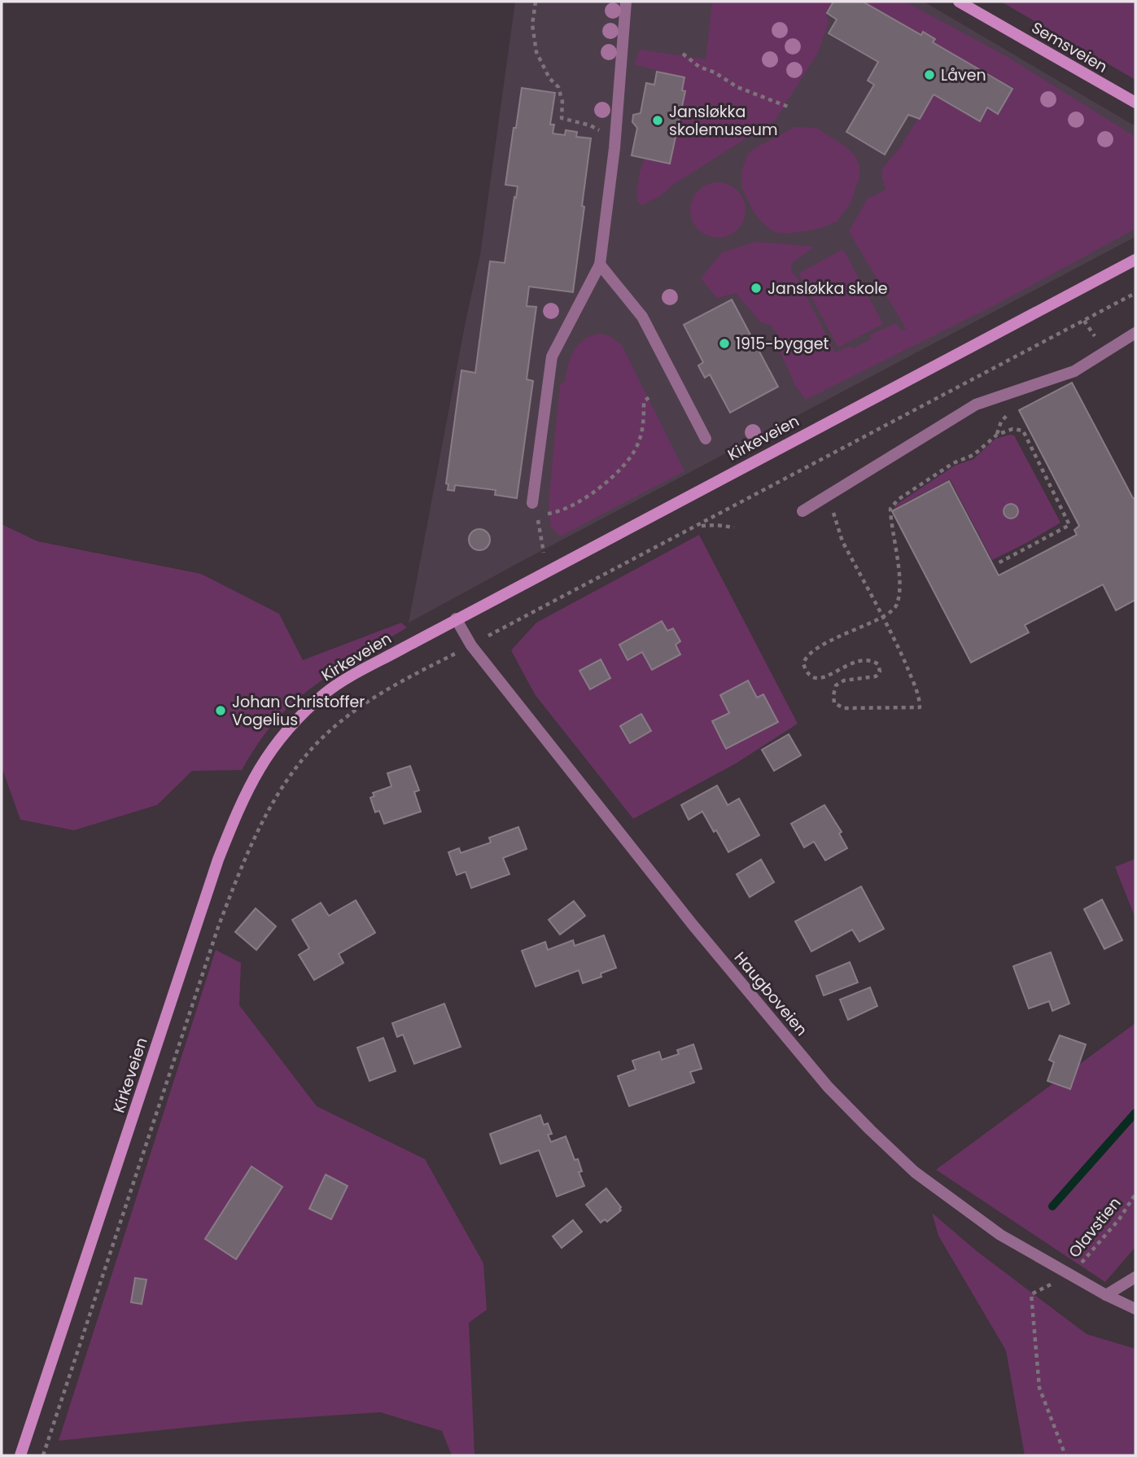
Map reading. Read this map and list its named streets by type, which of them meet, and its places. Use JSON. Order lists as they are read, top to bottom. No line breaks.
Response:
{"streets":{"main road":["Semsveien","Kirkeveien"],"street":["Haugboveien"],"path":["Olavstien"]},"crossings":[["Kirkeveien","Haugboveien"],["Haugboveien","Olavstien"]],"places":["Låven","Jansløkka skolemuseum","Jansløkka skole","1915-bygget","Johan Christoffer Vogelius"]}
